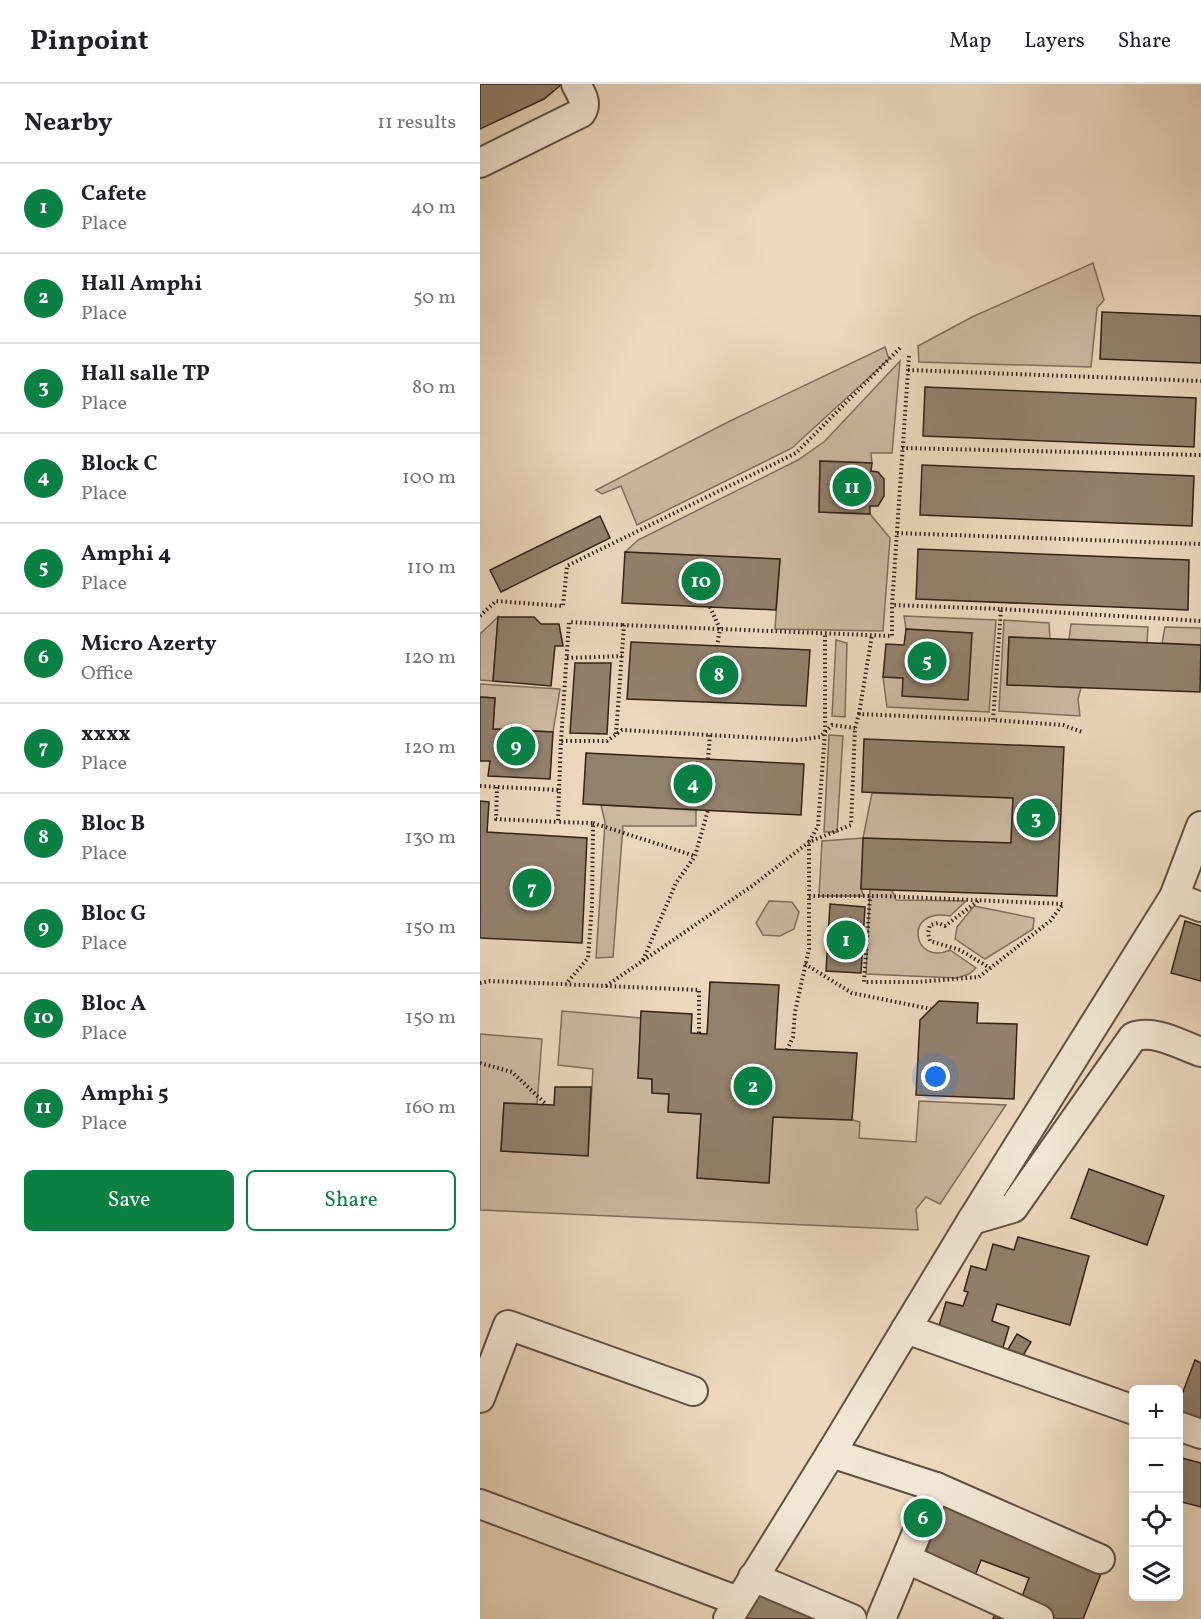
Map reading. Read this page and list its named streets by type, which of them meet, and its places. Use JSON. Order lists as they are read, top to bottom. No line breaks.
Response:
{"page":{"header":"Pinpoint","nav":["Map","Layers","Share"],"heading":["Nearby","11 results"],"list":[{"mark":"1","name":"Cafete","note":"Place","value":"40 m"},{"mark":"2","name":"Hall Amphi","note":"Place","value":"50 m"},{"mark":"3","name":"Hall salle TP","note":"Place","value":"80 m"},{"mark":"4","name":"Block C","note":"Place","value":"100 m"},{"mark":"5","name":"Amphi 4","note":"Place","value":"110 m"},{"mark":"6","name":"Micro Azerty","note":"Office","value":"120 m"},{"mark":"7","name":"xxxx","note":"Place","value":"120 m"},{"mark":"8","name":"Bloc B","note":"Place","value":"130 m"},{"mark":"9","name":"Bloc G","note":"Place","value":"150 m"},{"mark":"10","name":"Bloc A","note":"Place","value":"150 m"},{"mark":"11","name":"Amphi 5","note":"Place","value":"160 m"}],"pins":["11","10","5","8","9","4","3","7","1","2","6"],"buttons":["Save","Share"],"map_buttons":["+","−"]}}
